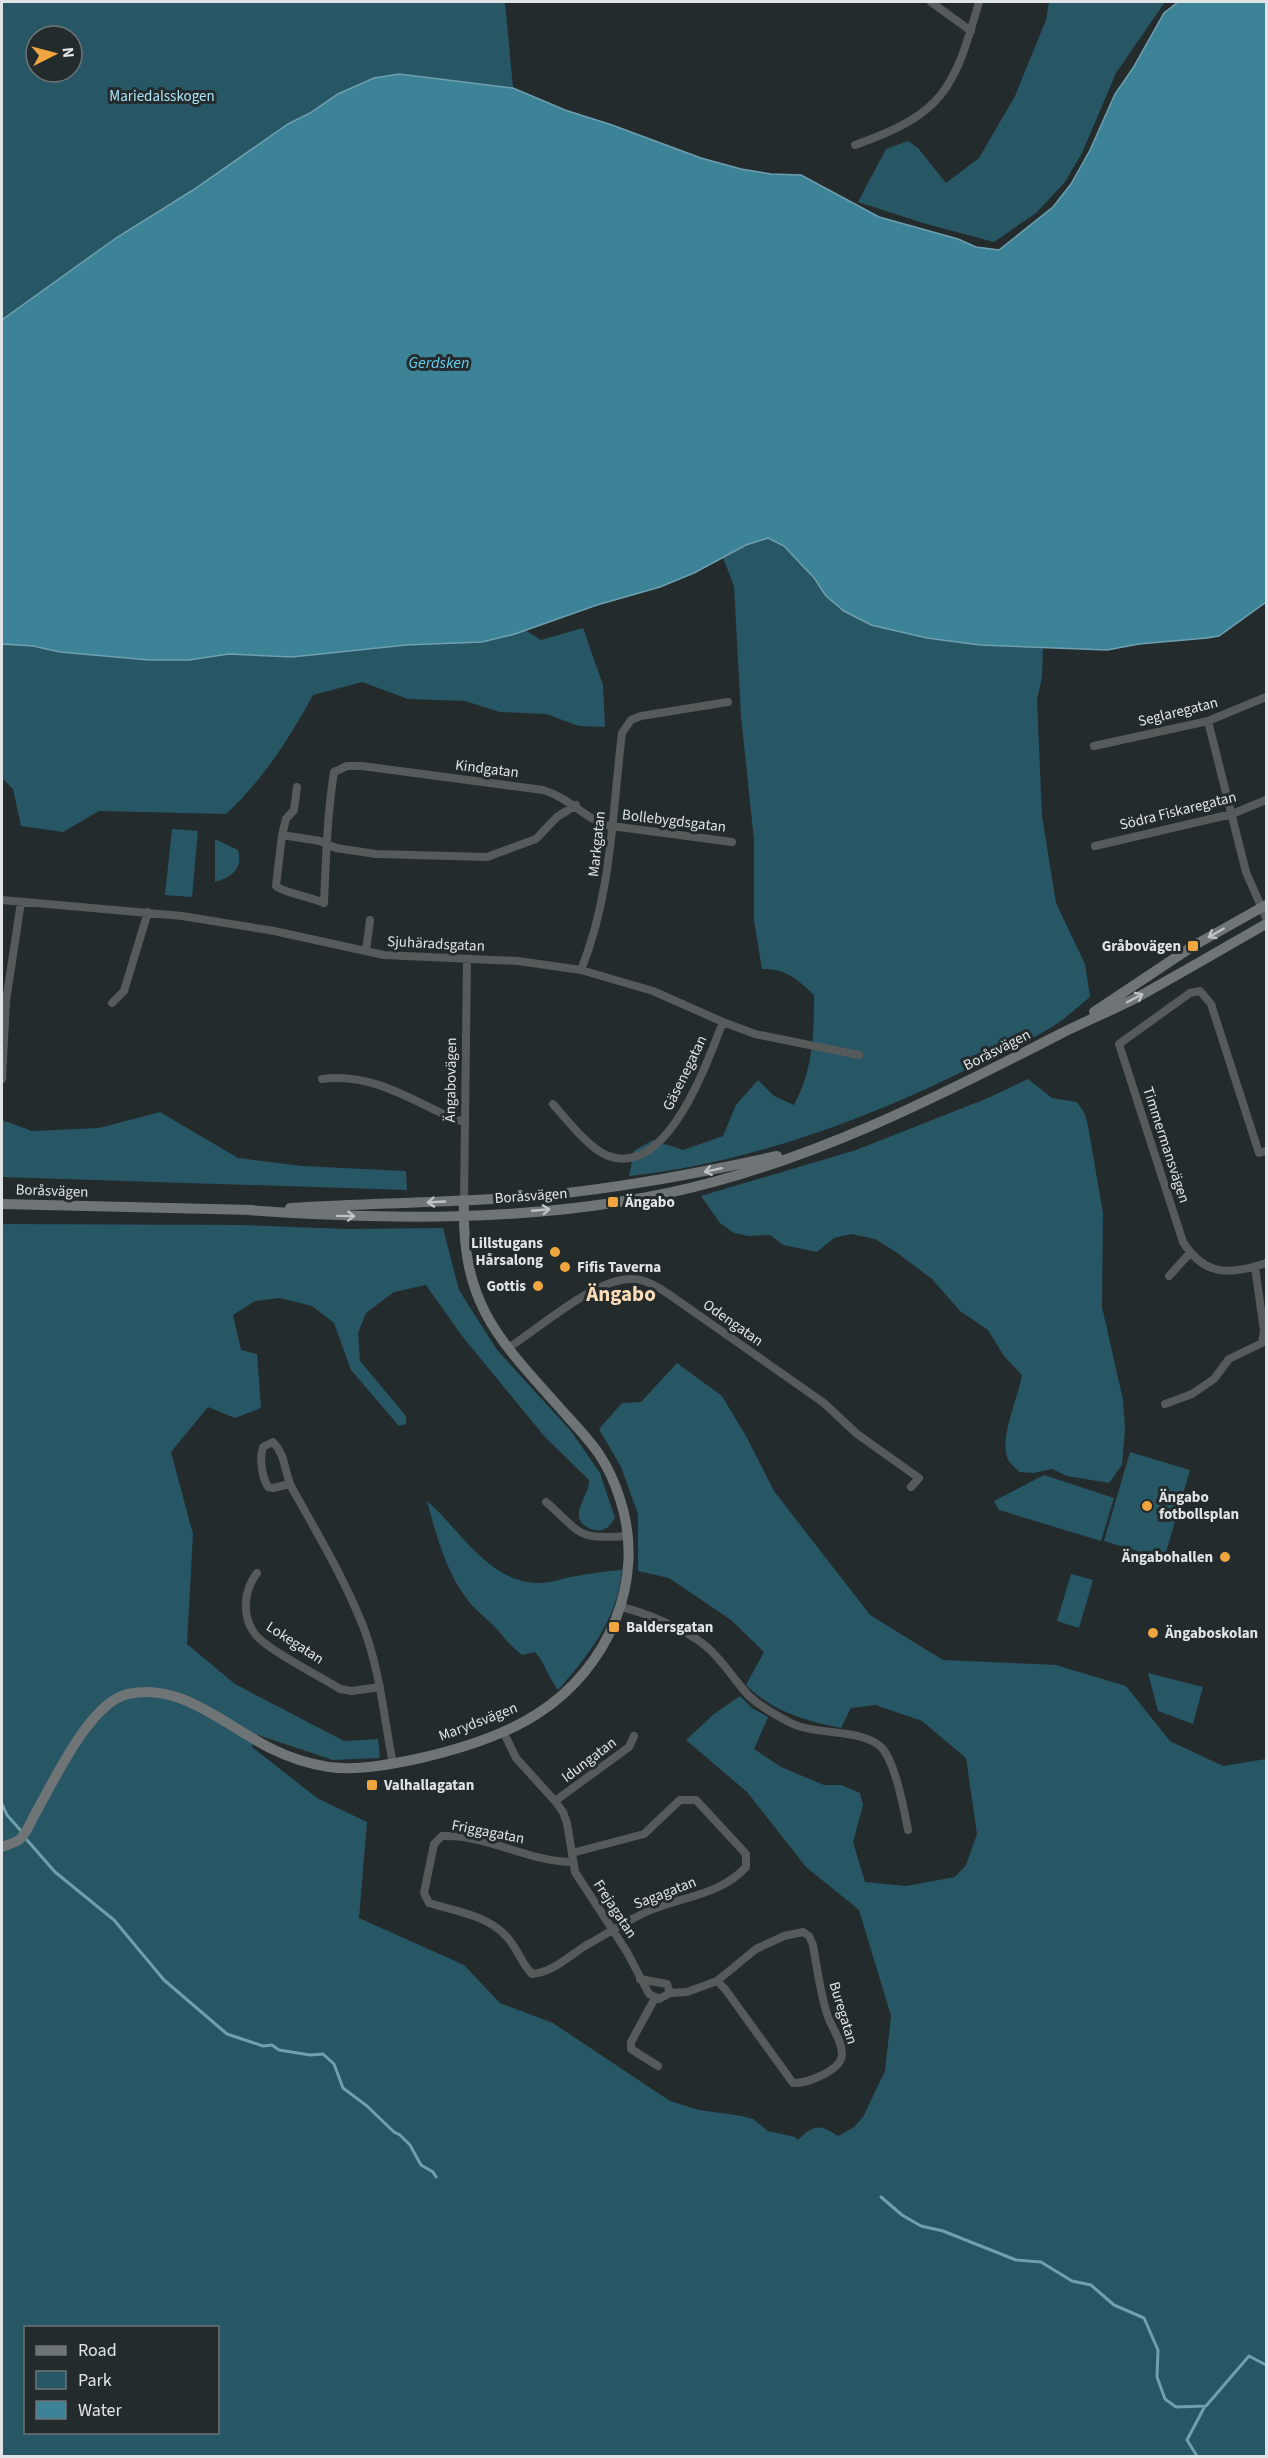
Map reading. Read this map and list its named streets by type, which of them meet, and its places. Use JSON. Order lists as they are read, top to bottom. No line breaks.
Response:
{"streets":{"main road":["Boråsvägen","Marydsvägen"],"street":["Seglaregatan","Kindgatan","Södra Fiskaregatan","Bollebygdsgatan","Markgatan","Sjuhäradsgatan","Gäsenegatan","Ängabovägen","Timmermansvägen","Odengatan","Lokegatan","Idungatan","Friggagatan","Sagagatan","Frejagatan","Buregatan"]},"crossings":[["Kindgatan","Bollebygdsgatan"],["Kindgatan","Markgatan"],["Bollebygdsgatan","Markgatan"],["Markgatan","Sjuhäradsgatan"],["Sjuhäradsgatan","Gäsenegatan"],["Sjuhäradsgatan","Ängabovägen"],["Boråsvägen","Ängabovägen"],["Boråsvägen","Marydsvägen"],["Ängabovägen","Marydsvägen"],["Odengatan","Marydsvägen"],["Marydsvägen","Frejagatan"],["Idungatan","Frejagatan"],["Friggagatan","Sagagatan"],["Friggagatan","Frejagatan"],["Sagagatan","Frejagatan"]],"districts":["Ängabo"],"water":["Gerdsken"],"parks":["Mariedalsskogen"],"places":{"transit":["Gråbovägen","Ängabo","Baldersgatan","Valhallagatan"],"other":["Lillstugans Hårsalong","Fifis Taverna","Gottis","Ängabo fotbollsplan","Ängabohallen","Ängaboskolan"]},"legend":["Road","Park","Water"],"north":"right"}
